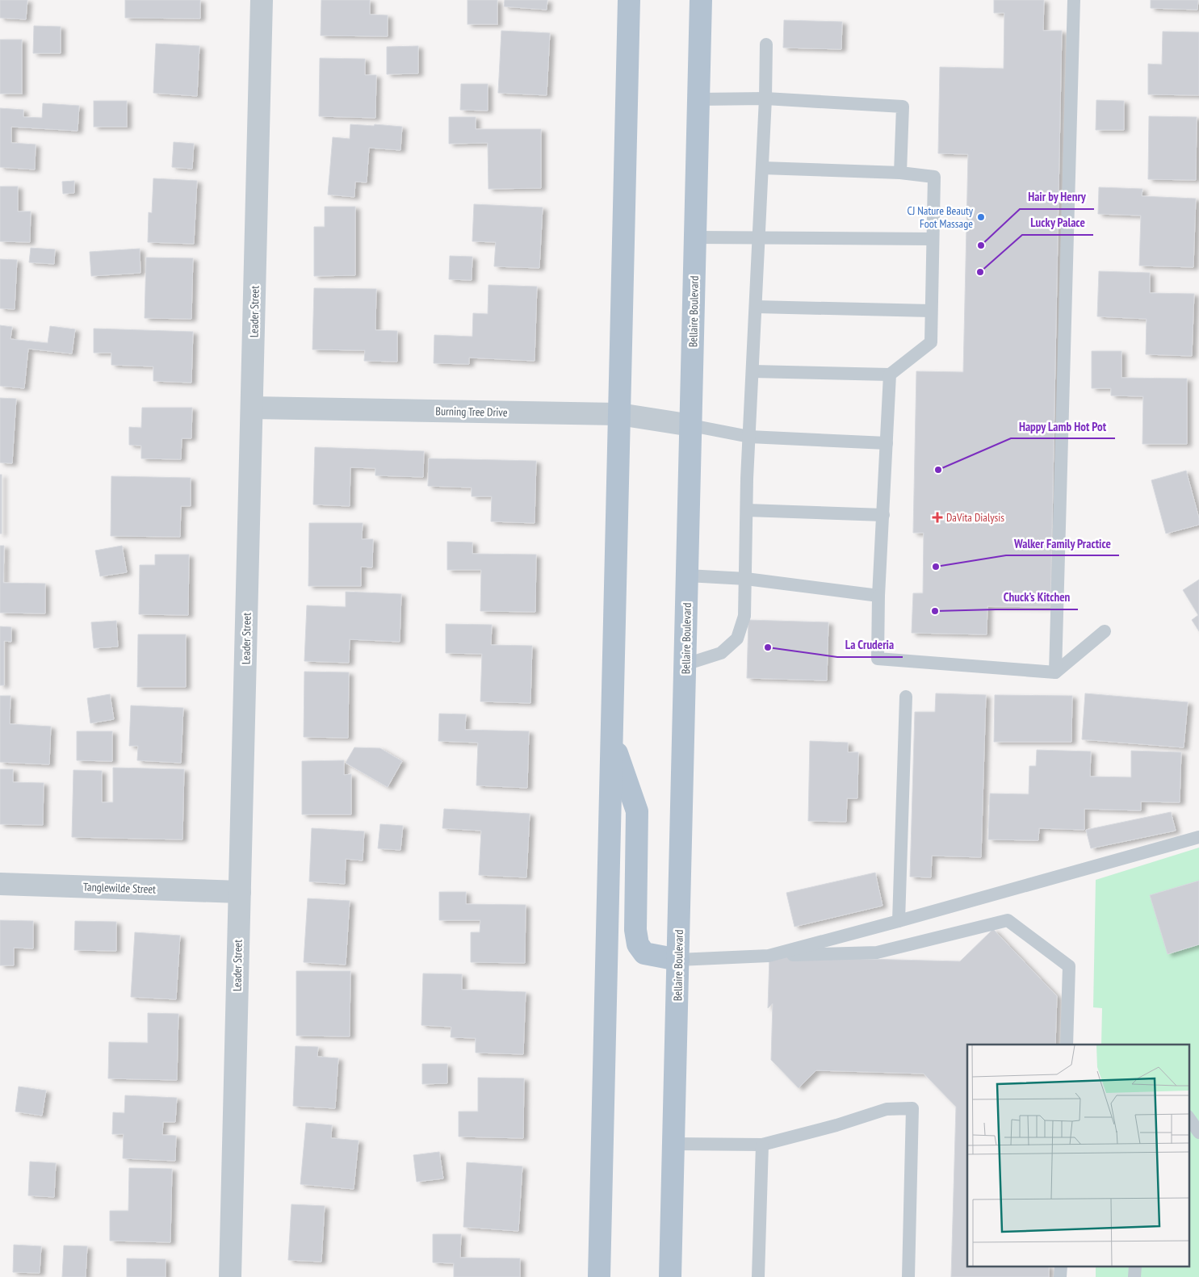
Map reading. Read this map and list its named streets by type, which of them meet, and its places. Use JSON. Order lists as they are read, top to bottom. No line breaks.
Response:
{"streets":{"main road":["Bellaire Boulevard"],"street":["Leader Street","Burning Tree Drive","Tanglewilde Street"]},"crossings":[["Leader Street","Burning Tree Drive"],["Leader Street","Tanglewilde Street"],["Bellaire Boulevard","Burning Tree Drive"]],"places":{"other":["CJ Nature Beauty Foot Massage","Hair by Henry","Lucky Palace","Happy Lamb Hot Pot","Walker Family Practice","Chuck’s Kitchen","La Cruderia"],"health":["DaVita Dialysis"]}}
